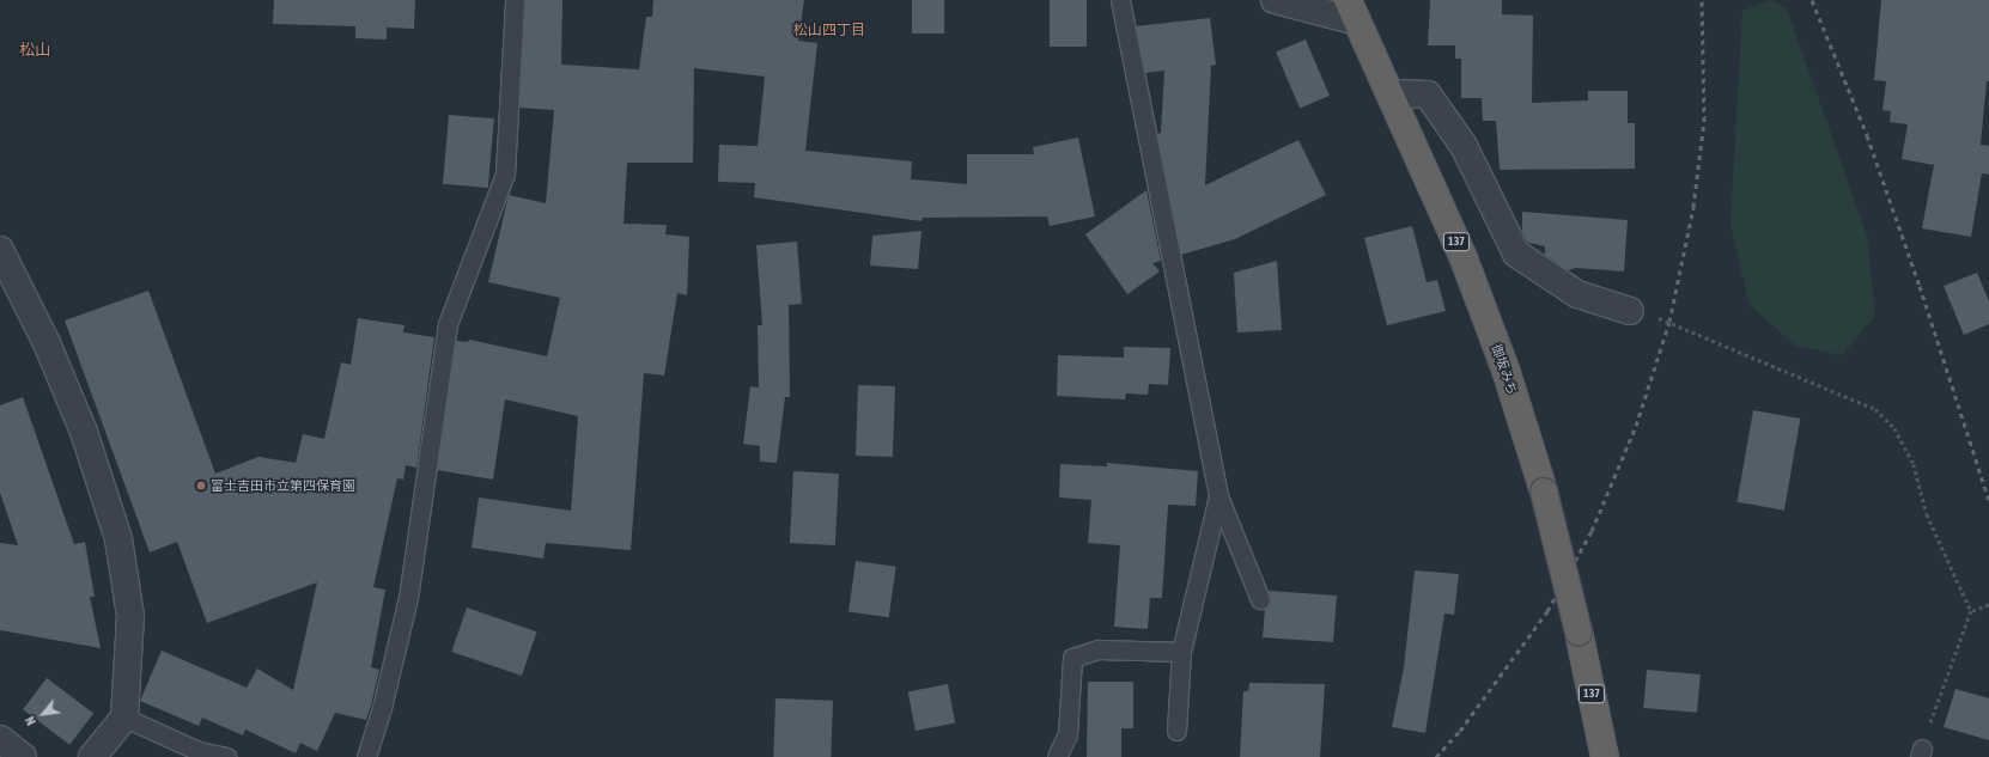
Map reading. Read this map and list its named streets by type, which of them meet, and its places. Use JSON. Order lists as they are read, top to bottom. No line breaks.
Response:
{"streets":{"highway":["137","御坂みち"]},"districts":["松山四丁目","松山"],"places":["富士吉田市立第四保育園"],"north":"bottom left"}
